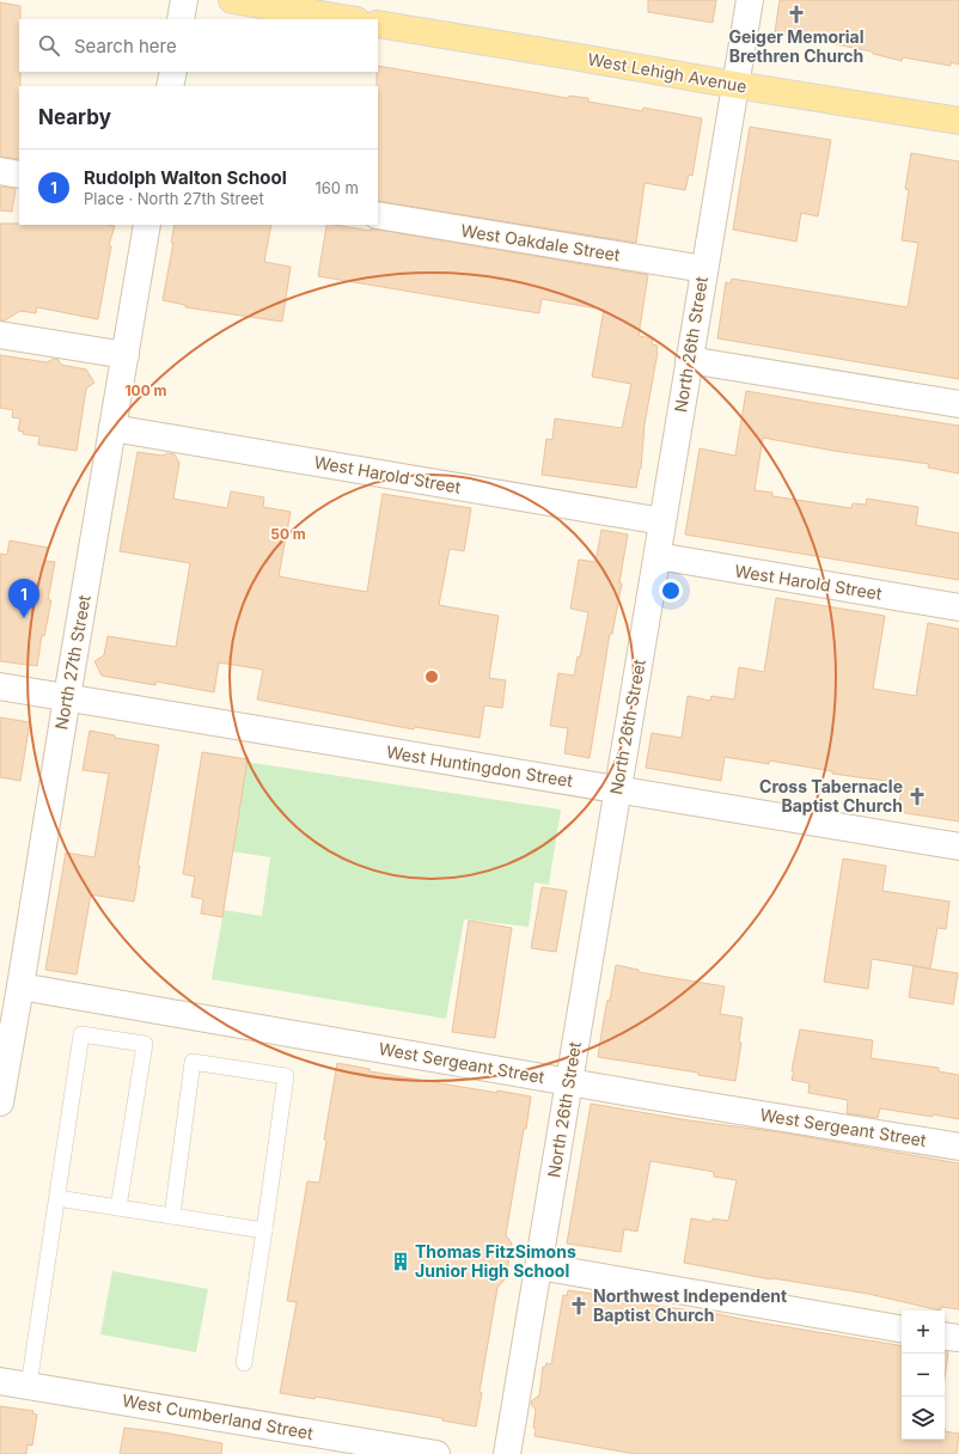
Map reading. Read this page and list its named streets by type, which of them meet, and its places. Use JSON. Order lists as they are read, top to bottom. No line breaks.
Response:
{"streets":{"main road":["West Lehigh Avenue"],"street":["West Oakdale Street","North 26th Street","West Harold Street","North 27th Street","West Huntingdon Street","West Sergeant Street","West Cumberland Street"]},"crossings":[["West Lehigh Avenue","North 26th Street"],["West Oakdale Street","North 26th Street"],["North 26th Street","West Harold Street"],["North 26th Street","West Huntingdon Street"],["North 26th Street","West Sergeant Street"],["West Harold Street","North 27th Street"],["North 27th Street","West Huntingdon Street"],["North 27th Street","West Sergeant Street"]],"places":{"church":["Geiger Memorial Brethren Church","Cross Tabernacle Baptist Church","Northwest Independent Baptist Church"],"building":["Thomas FitzSimons Junior High School"]},"page":{"search":"Search here","heading":"Nearby","list":[{"mark":"1","name":"Rudolph Walton School","note":"Place · North 27th Street","value":"160 m"}],"pins":"1","map_buttons":["+","−"]},"rings":["100 m","50 m"]}
